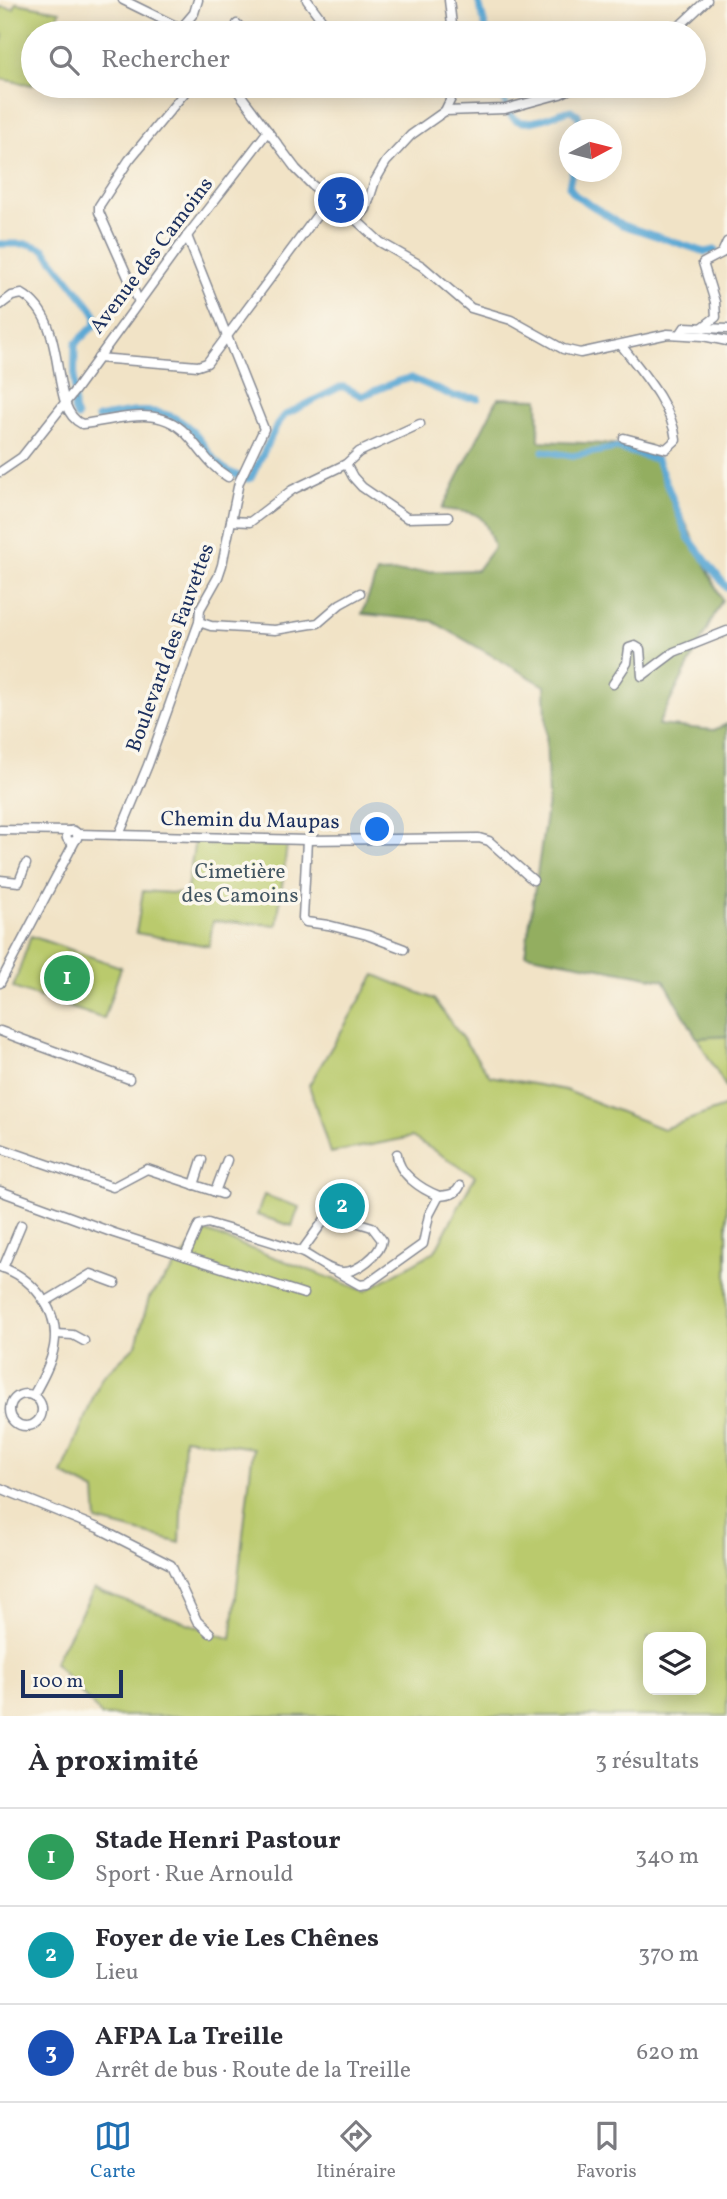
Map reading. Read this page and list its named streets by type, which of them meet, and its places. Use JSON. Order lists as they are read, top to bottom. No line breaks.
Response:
{"streets":{"street":["Avenue des Camoins","Boulevard des Fauvettes","Chemin du Maupas"]},"crossings":[["Avenue des Camoins","Boulevard des Fauvettes"],["Boulevard des Fauvettes","Chemin du Maupas"]],"parks":["Cimetière des Camoins"],"scale_bar":"100 m","north":"right","page":{"search":"Rechercher","pins":["3","1","2"],"scale":"100 m","heading":["À proximité","3 résultats"],"list":[{"mark":"1","name":"Stade Henri Pastour","note":"Sport · Rue Arnould","value":"340 m"},{"mark":"2","name":"Foyer de vie Les Chênes","note":"Lieu","value":"370 m"},{"mark":"3","name":"AFPA La Treille","note":"Arrêt de bus · Route de la Treille","value":"620 m"}],"nav":["Carte","Itinéraire","Favoris"]}}
